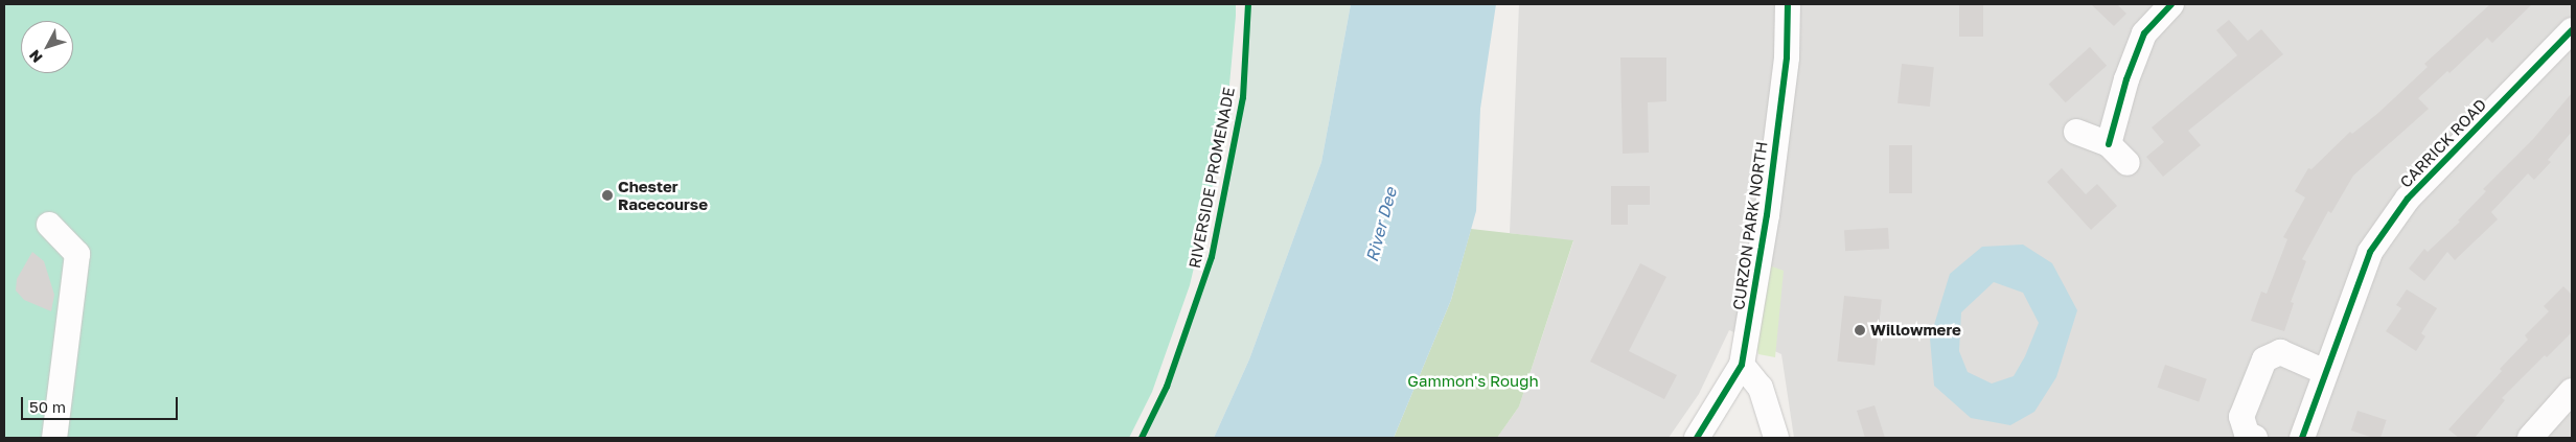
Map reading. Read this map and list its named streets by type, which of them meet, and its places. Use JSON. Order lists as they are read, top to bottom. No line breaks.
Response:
{"streets":{"street":["CARRICK ROAD","CURZON PARK NORTH"],"cycle path":["RIVERSIDE PROMENADE"]},"water":["River Dee"],"parks":["Gammon's Rough"],"places":["Chester Racecourse","Willowmere"],"scale_bar":"50 m","north":"bottom left"}
